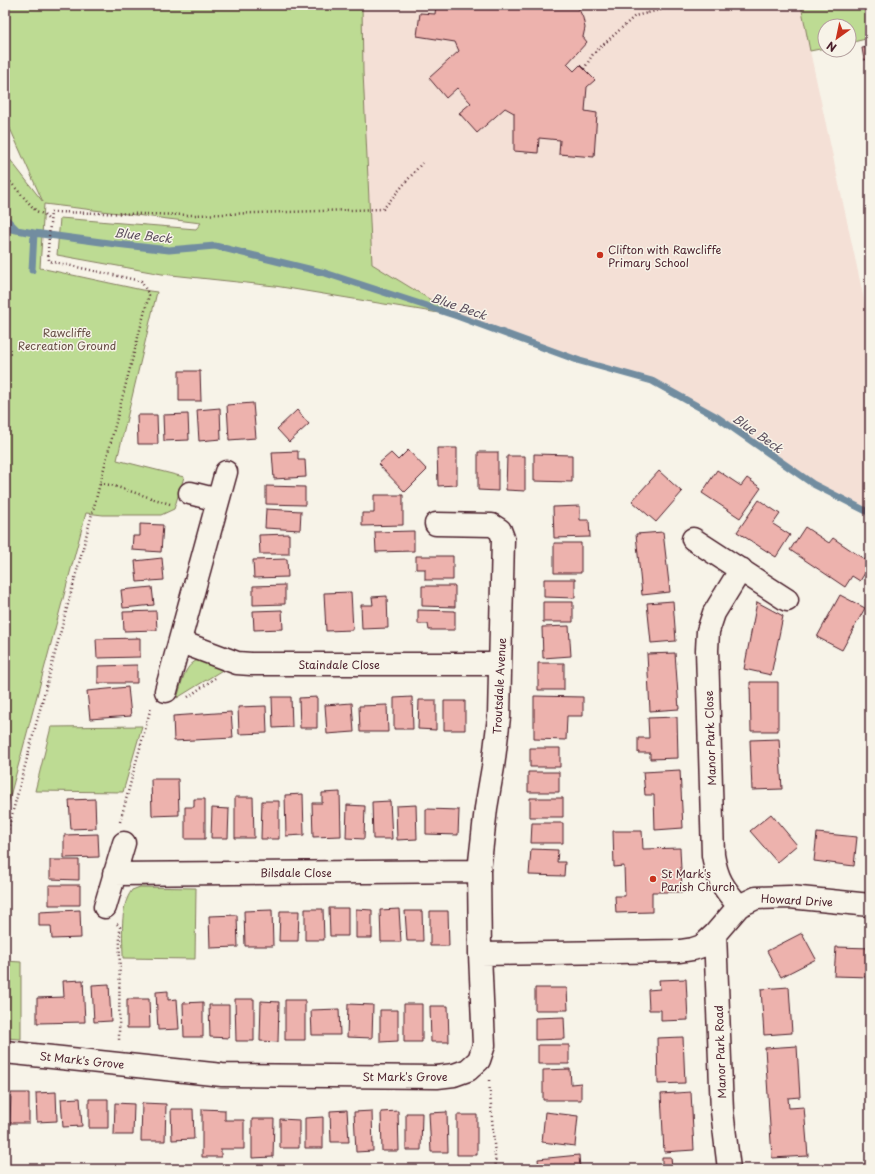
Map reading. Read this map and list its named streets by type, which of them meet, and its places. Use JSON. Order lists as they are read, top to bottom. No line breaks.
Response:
{"streets":{"street":["Staindale Close","Troutsdale Avenue","Manor Park Close","Bilsdale Close","Howard Drive","Manor Park Road","St Mark's Grove"]},"crossings":[["Staindale Close","Troutsdale Avenue"],["Troutsdale Avenue","Bilsdale Close"],["Troutsdale Avenue","St Mark's Grove"],["Manor Park Close","Howard Drive"],["Howard Drive","Manor Park Road"]],"water":["Blue Beck"],"parks":["Rawcliffe Recreation Ground"],"places":["Clifton with Rawcliffe Primary School","St Mark's Parish Church"],"north":"bottom left"}
